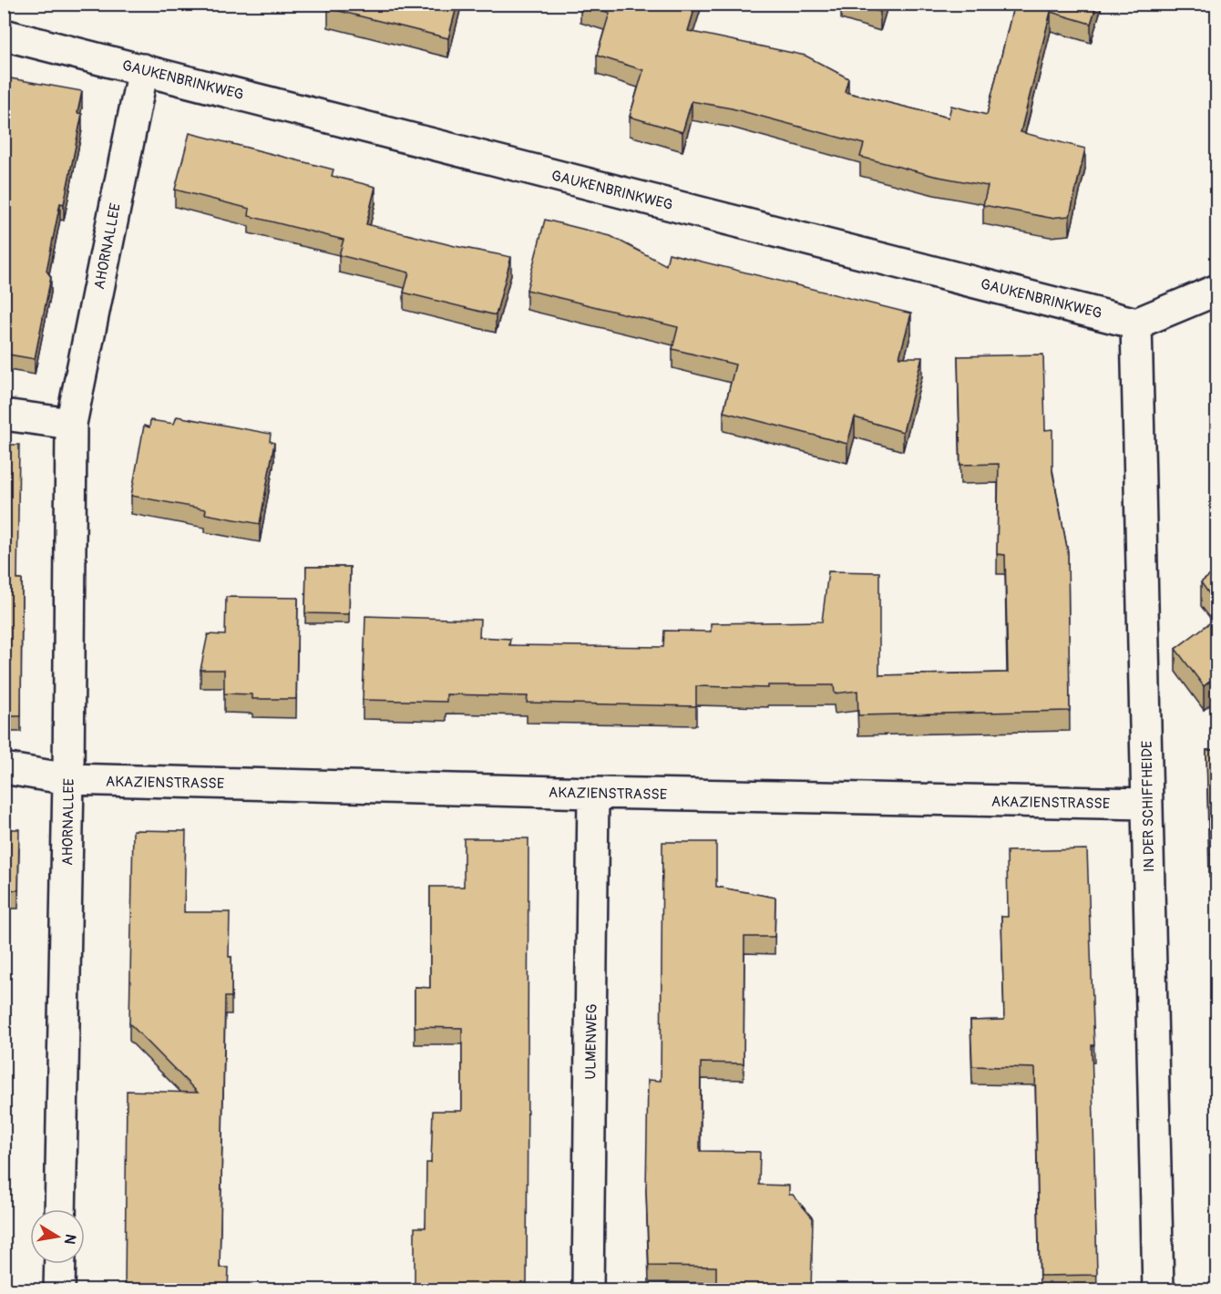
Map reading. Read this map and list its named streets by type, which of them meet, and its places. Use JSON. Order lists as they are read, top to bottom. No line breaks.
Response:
{"streets":{"street":["GAUKENBRINKWEG","AHORNALLEE","AKAZIENSTRASSE","IN DER SCHIFFHEIDE","ULMENWEG"]},"crossings":[["GAUKENBRINKWEG","AHORNALLEE"],["GAUKENBRINKWEG","IN DER SCHIFFHEIDE"],["AHORNALLEE","AKAZIENSTRASSE"],["AKAZIENSTRASSE","IN DER SCHIFFHEIDE"],["AKAZIENSTRASSE","ULMENWEG"]],"north":"right"}
